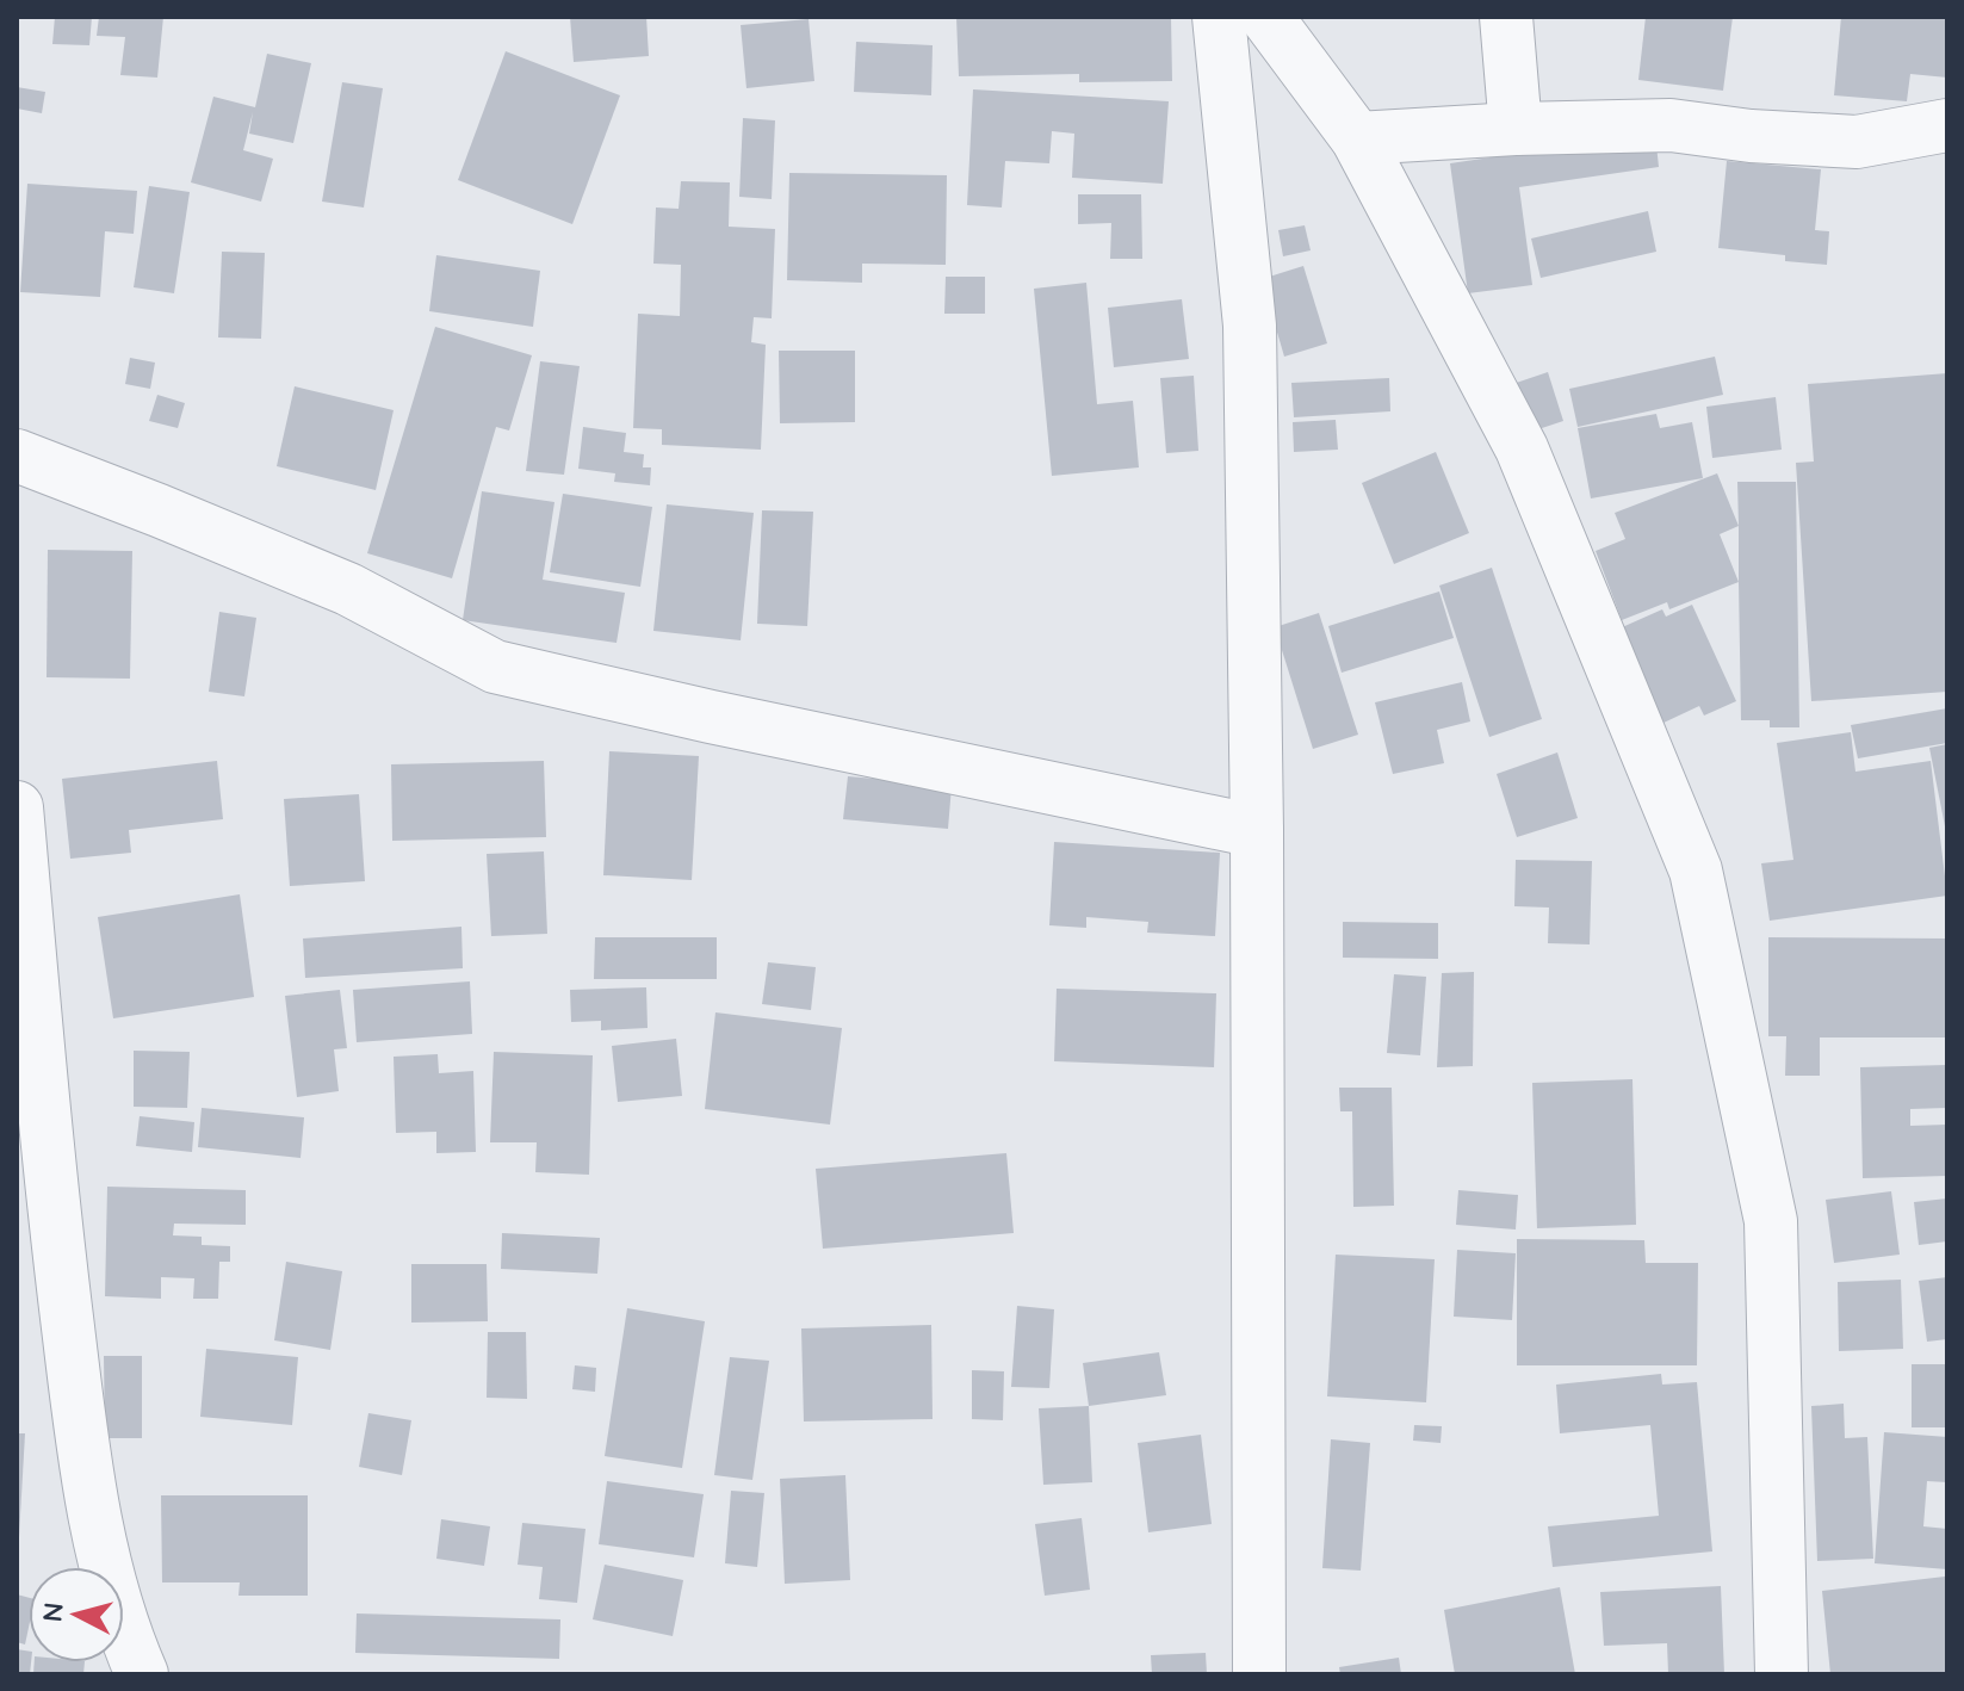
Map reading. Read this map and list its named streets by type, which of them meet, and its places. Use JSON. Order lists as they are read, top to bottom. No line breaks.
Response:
{"north":"left"}
